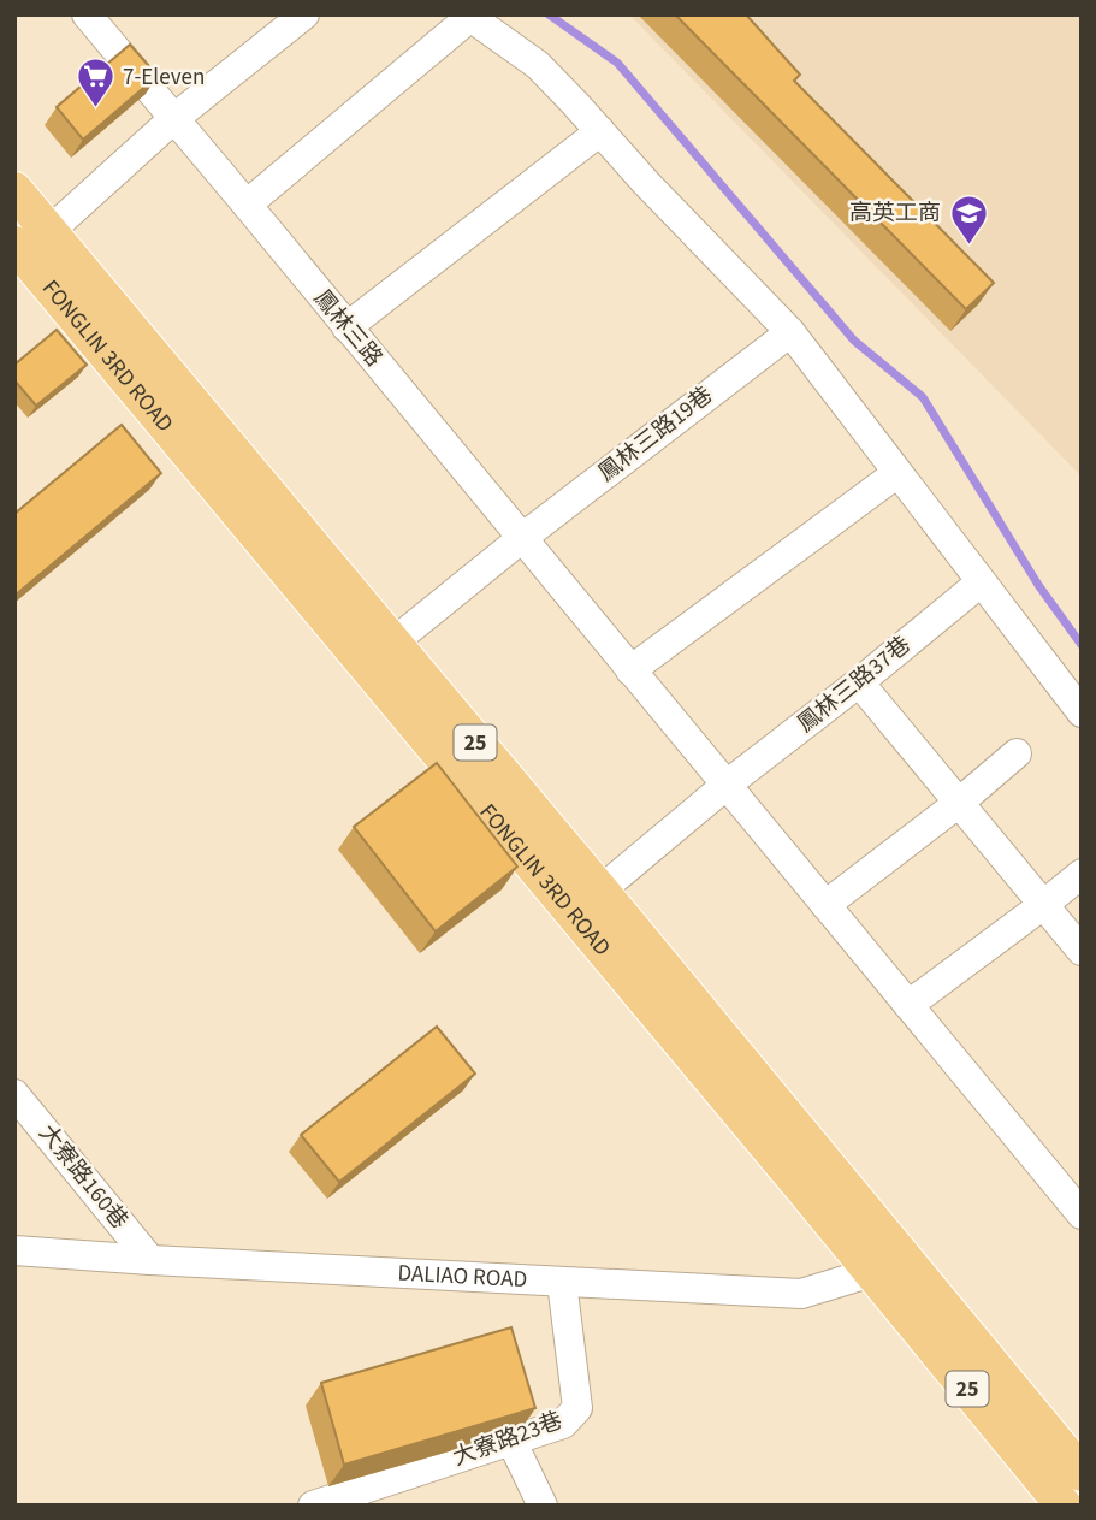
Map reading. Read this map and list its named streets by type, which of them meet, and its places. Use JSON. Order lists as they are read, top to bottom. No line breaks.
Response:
{"streets":{"main road":["FONGLIN 3RD ROAD","25"],"street":["鳳林三路","鳳林三路19巷","鳳林三路37巷","大寮路160巷","DALIAO ROAD","大寮路23巷"]},"crossings":[["鳳林三路","鳳林三路19巷"],["FONGLIN 3RD ROAD","鳳林三路19巷"],["FONGLIN 3RD ROAD","鳳林三路37巷"],["FONGLIN 3RD ROAD","25"],["FONGLIN 3RD ROAD","DALIAO ROAD"],["大寮路160巷","DALIAO ROAD"],["DALIAO ROAD","大寮路23巷"]],"places":{"supermarket":["7-Eleven"],"school or university":["高英工商"]}}
